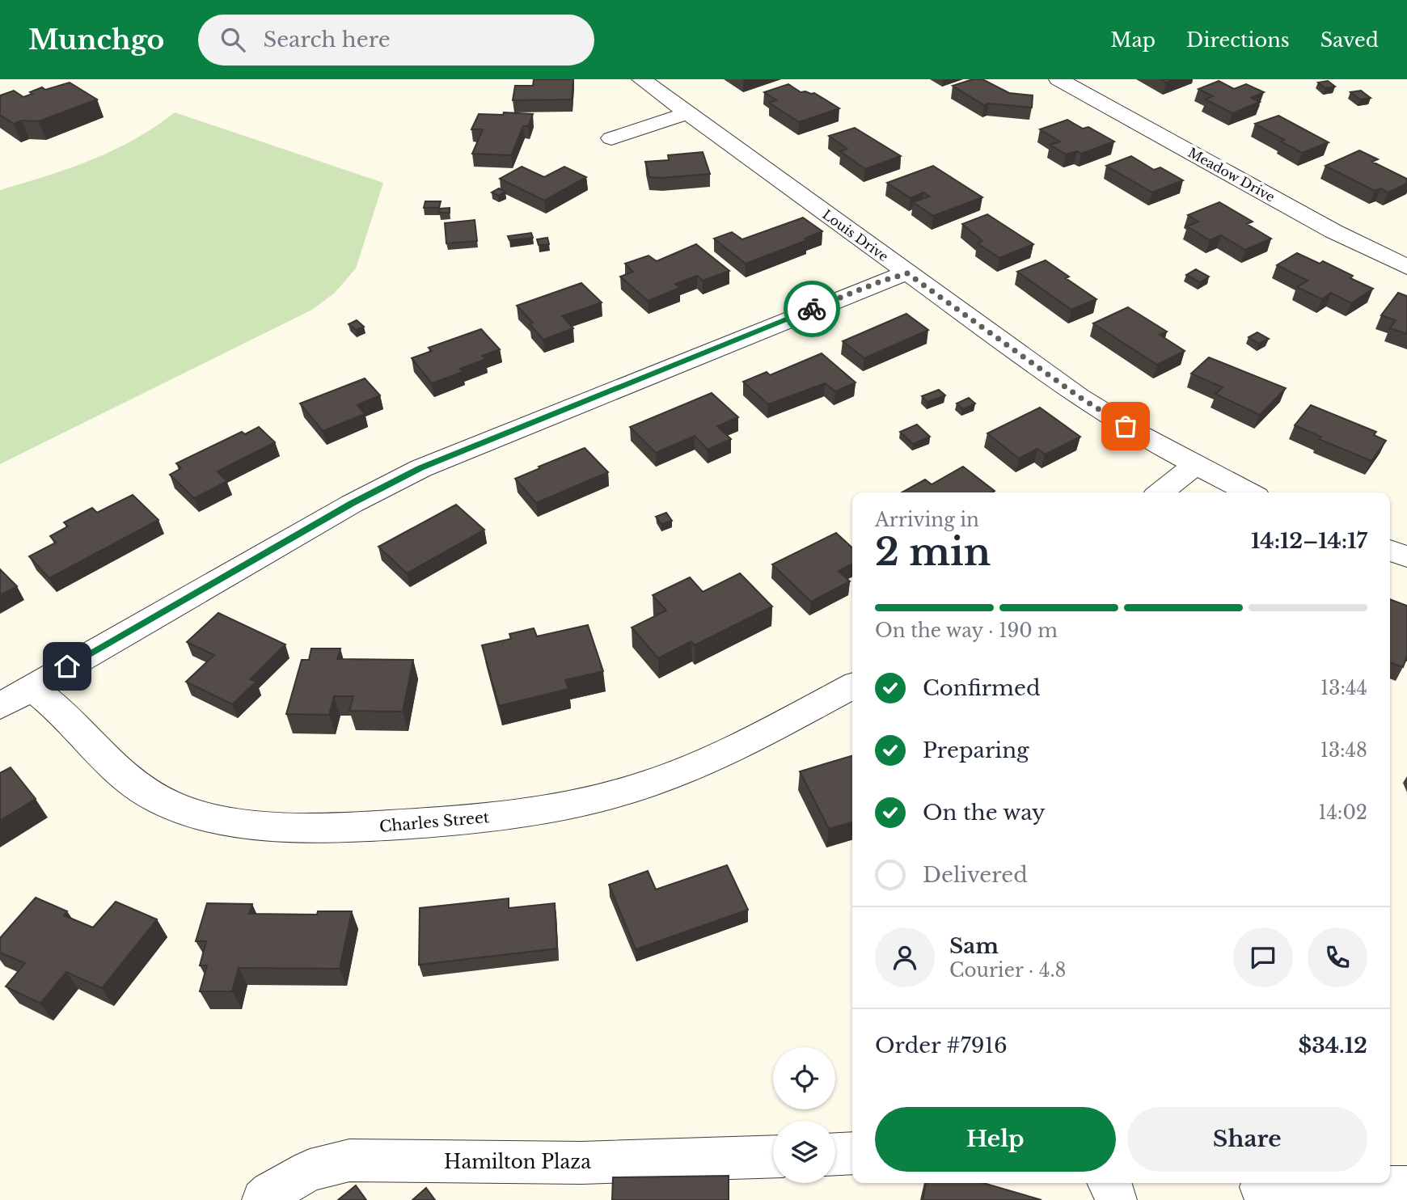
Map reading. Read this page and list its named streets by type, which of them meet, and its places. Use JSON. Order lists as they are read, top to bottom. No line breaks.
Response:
{"streets":{"street":["Meadow Drive","Louis Drive","Charles Street","Hamilton Plaza"]},"page":{"header":"Munchgo","search":"Search here","nav":["Map","Directions","Saved"],"heading":["2 min","Arriving in","14:12–14:17"],"panel":["Sam","Courier · 4.8","Order #7916","$34.12"],"bar":"On the way · 190 m","list":[["Confirmed","13:44"],["Preparing","13:48"],["On the way","14:02"],"Delivered"],"buttons":["Help","Share"]}}
